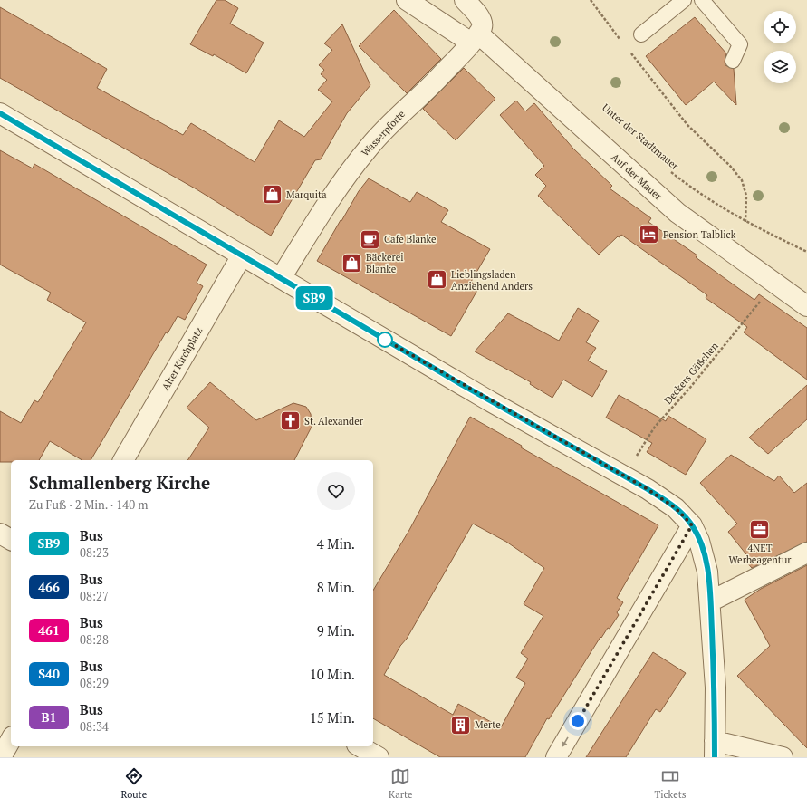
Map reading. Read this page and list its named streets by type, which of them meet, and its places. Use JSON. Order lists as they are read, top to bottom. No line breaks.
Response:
{"streets":{"street":["Wasserpforte","Auf der Mauer","Alter Kirchplatz"],"path":["Unter der Stadtmauer","Deckers Gäßchen"]},"crossings":[["Wasserpforte","Auf der Mauer"],["Auf der Mauer","Deckers Gäßchen"]],"places":{"shop":["Marquita","Bäckerei Blanke","Lieblingsladen Anziehend Anders"],"hotel":["Pension Talblick"],"cafe":["Cafe Blanke"],"church":["St. Alexander"],"office":["4NET Werbeagentur"],"building":["Merte"]},"lines":["bus line SB9"],"page":{"on_map":"SB9","heading":["Schmallenberg Kirche","Zu Fuß · 2 Min. · 140 m"],"list":[{"mark":"SB9","name":"Bus","note":"08:23","value":"4 Min."},{"mark":"466","name":"Bus","note":"08:27","value":"8 Min."},{"mark":"461","name":"Bus","note":"08:28","value":"9 Min."},{"mark":"S40","name":"Bus","note":"08:29","value":"10 Min."},{"mark":"B1","name":"Bus","note":"08:34","value":"15 Min."}],"tabs":["Route","Karte","Tickets"]}}
